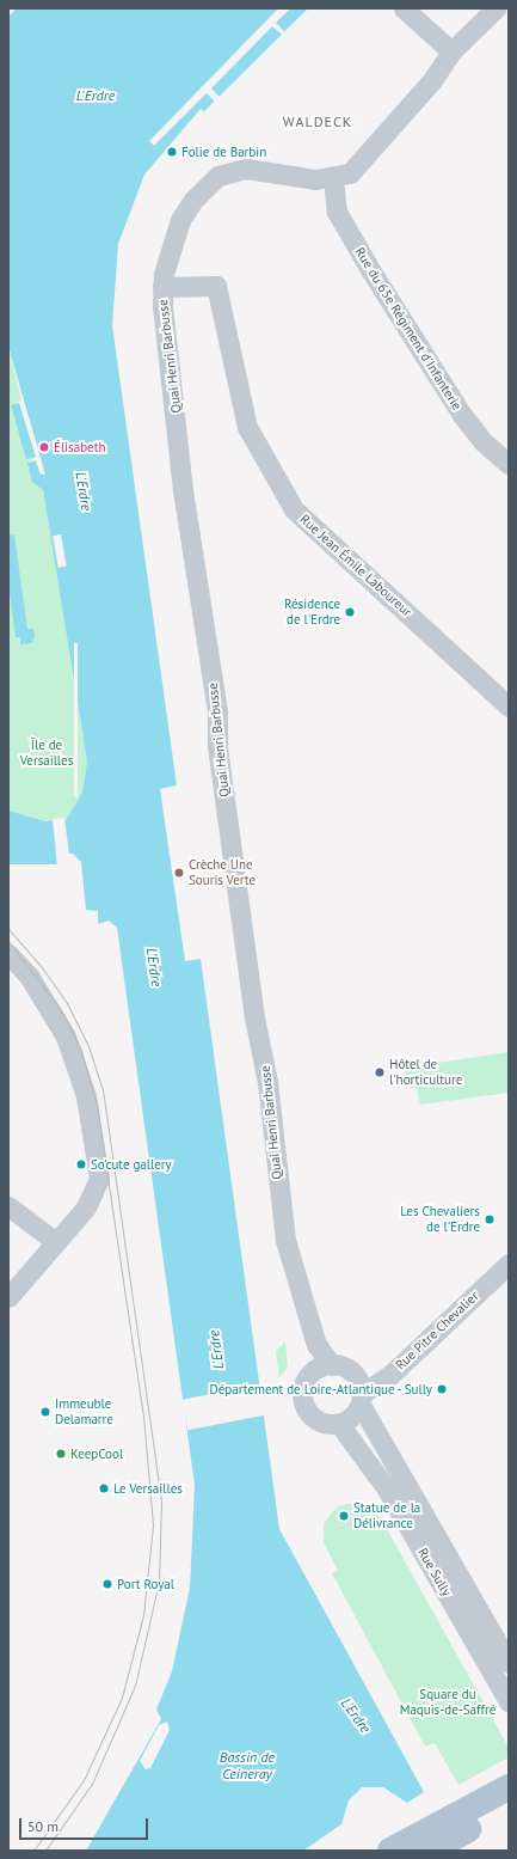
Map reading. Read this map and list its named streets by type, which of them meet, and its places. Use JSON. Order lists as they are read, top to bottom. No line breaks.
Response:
{"streets":{"street":["Rue du 65e Régiment d'Infanterie","Quai Henri Barbusse","Rue Jean Émile Laboureur","Rue Pitre Chevalier","Rue Sully"]},"crossings":[["Rue du 65e Régiment d'Infanterie","Quai Henri Barbusse"],["Quai Henri Barbusse","Rue Jean Émile Laboureur"],["Quai Henri Barbusse","Rue Pitre Chevalier"],["Quai Henri Barbusse","Rue Sully"],["Rue Pitre Chevalier","Rue Sully"]],"districts":["WALDECK"],"water":["L'Erdre","Bassin de Ceineray"],"parks":["Île de Versailles","Square du Maquis-de-Saffré"],"places":["Folie de Barbin","Élisabeth","Résidence de l'Erdre","Crèche Une Souris Verte","Hôtel de l'horticulture","So'cute gallery","Les Chevaliers de l'Erdre","Département de Loire-Atlantique - Sully","Immeuble Delamarre","KeepCool","Le Versailles","Statue de la Délivrance","Port Royal"],"scale_bar":"50 m"}
